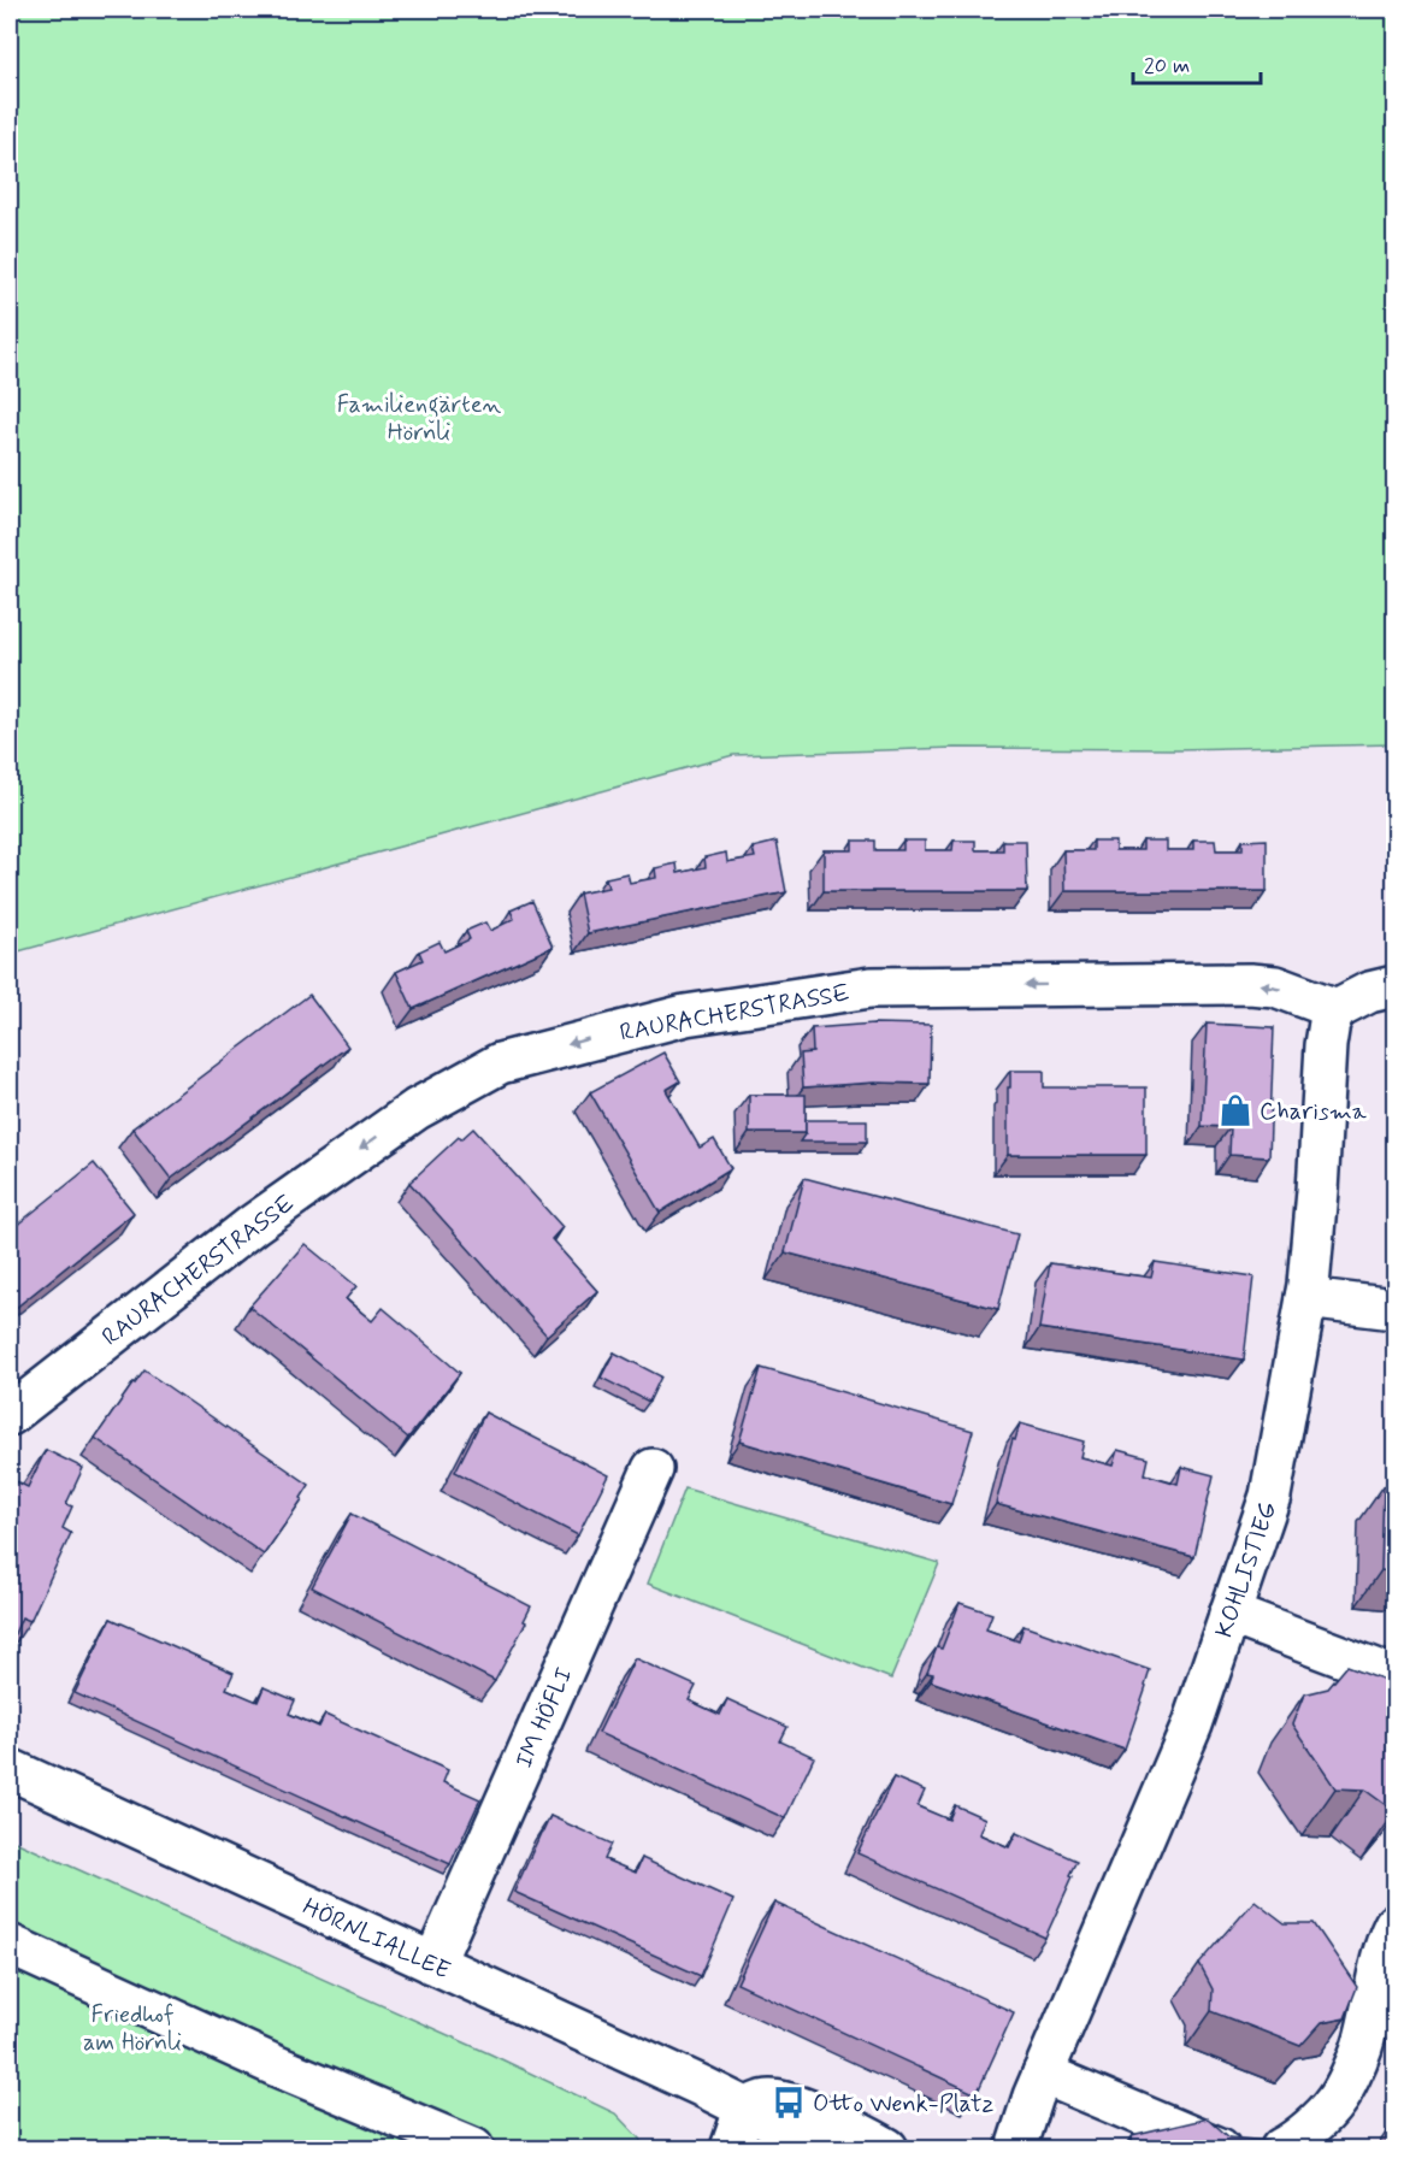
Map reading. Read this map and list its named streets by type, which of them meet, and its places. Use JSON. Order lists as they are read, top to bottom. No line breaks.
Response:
{"streets":{"street":["RAURACHERSTRASSE","KOHLISTIEG","IM HÖFLI","HÖRNLIALLEE"]},"crossings":[["RAURACHERSTRASSE","KOHLISTIEG"],["IM HÖFLI","HÖRNLIALLEE"]],"one_way":["RAURACHERSTRASSE"],"parks":["Familiengärten Hörnli","Friedhof am Hörnli"],"places":{"shop":["Charisma"],"bus stop":["Otto Wenk-Platz"]},"scale_bar":"20 m"}
